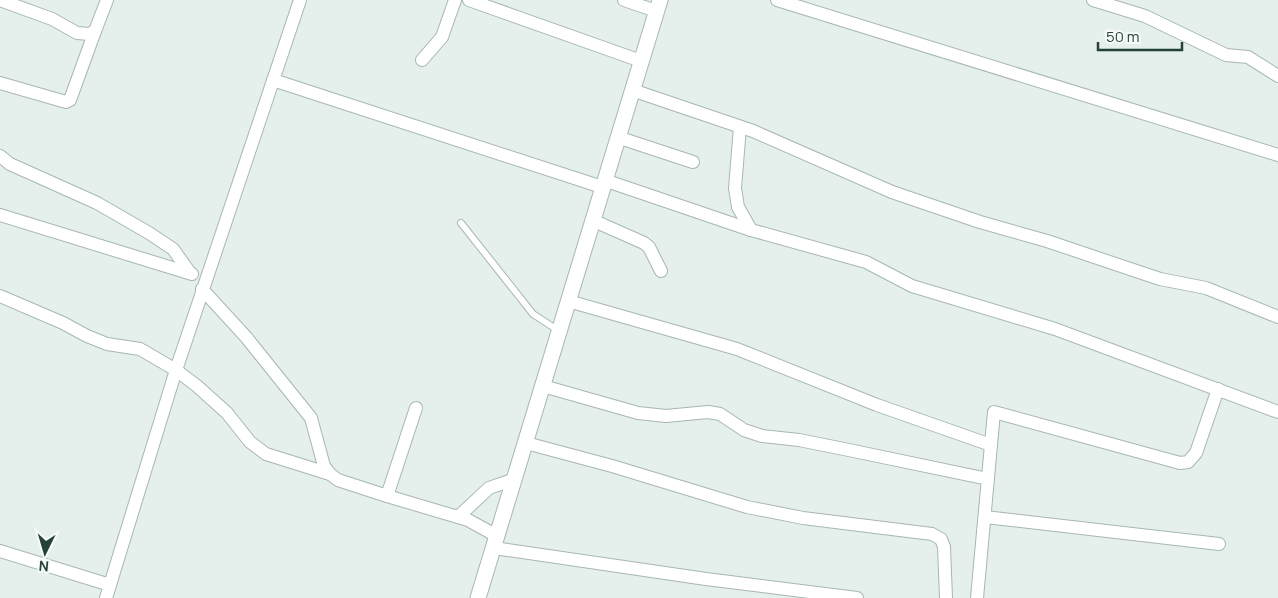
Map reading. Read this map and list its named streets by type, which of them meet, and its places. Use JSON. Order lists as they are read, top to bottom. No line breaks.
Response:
{"scale_bar":"50 m","north":"bottom"}
